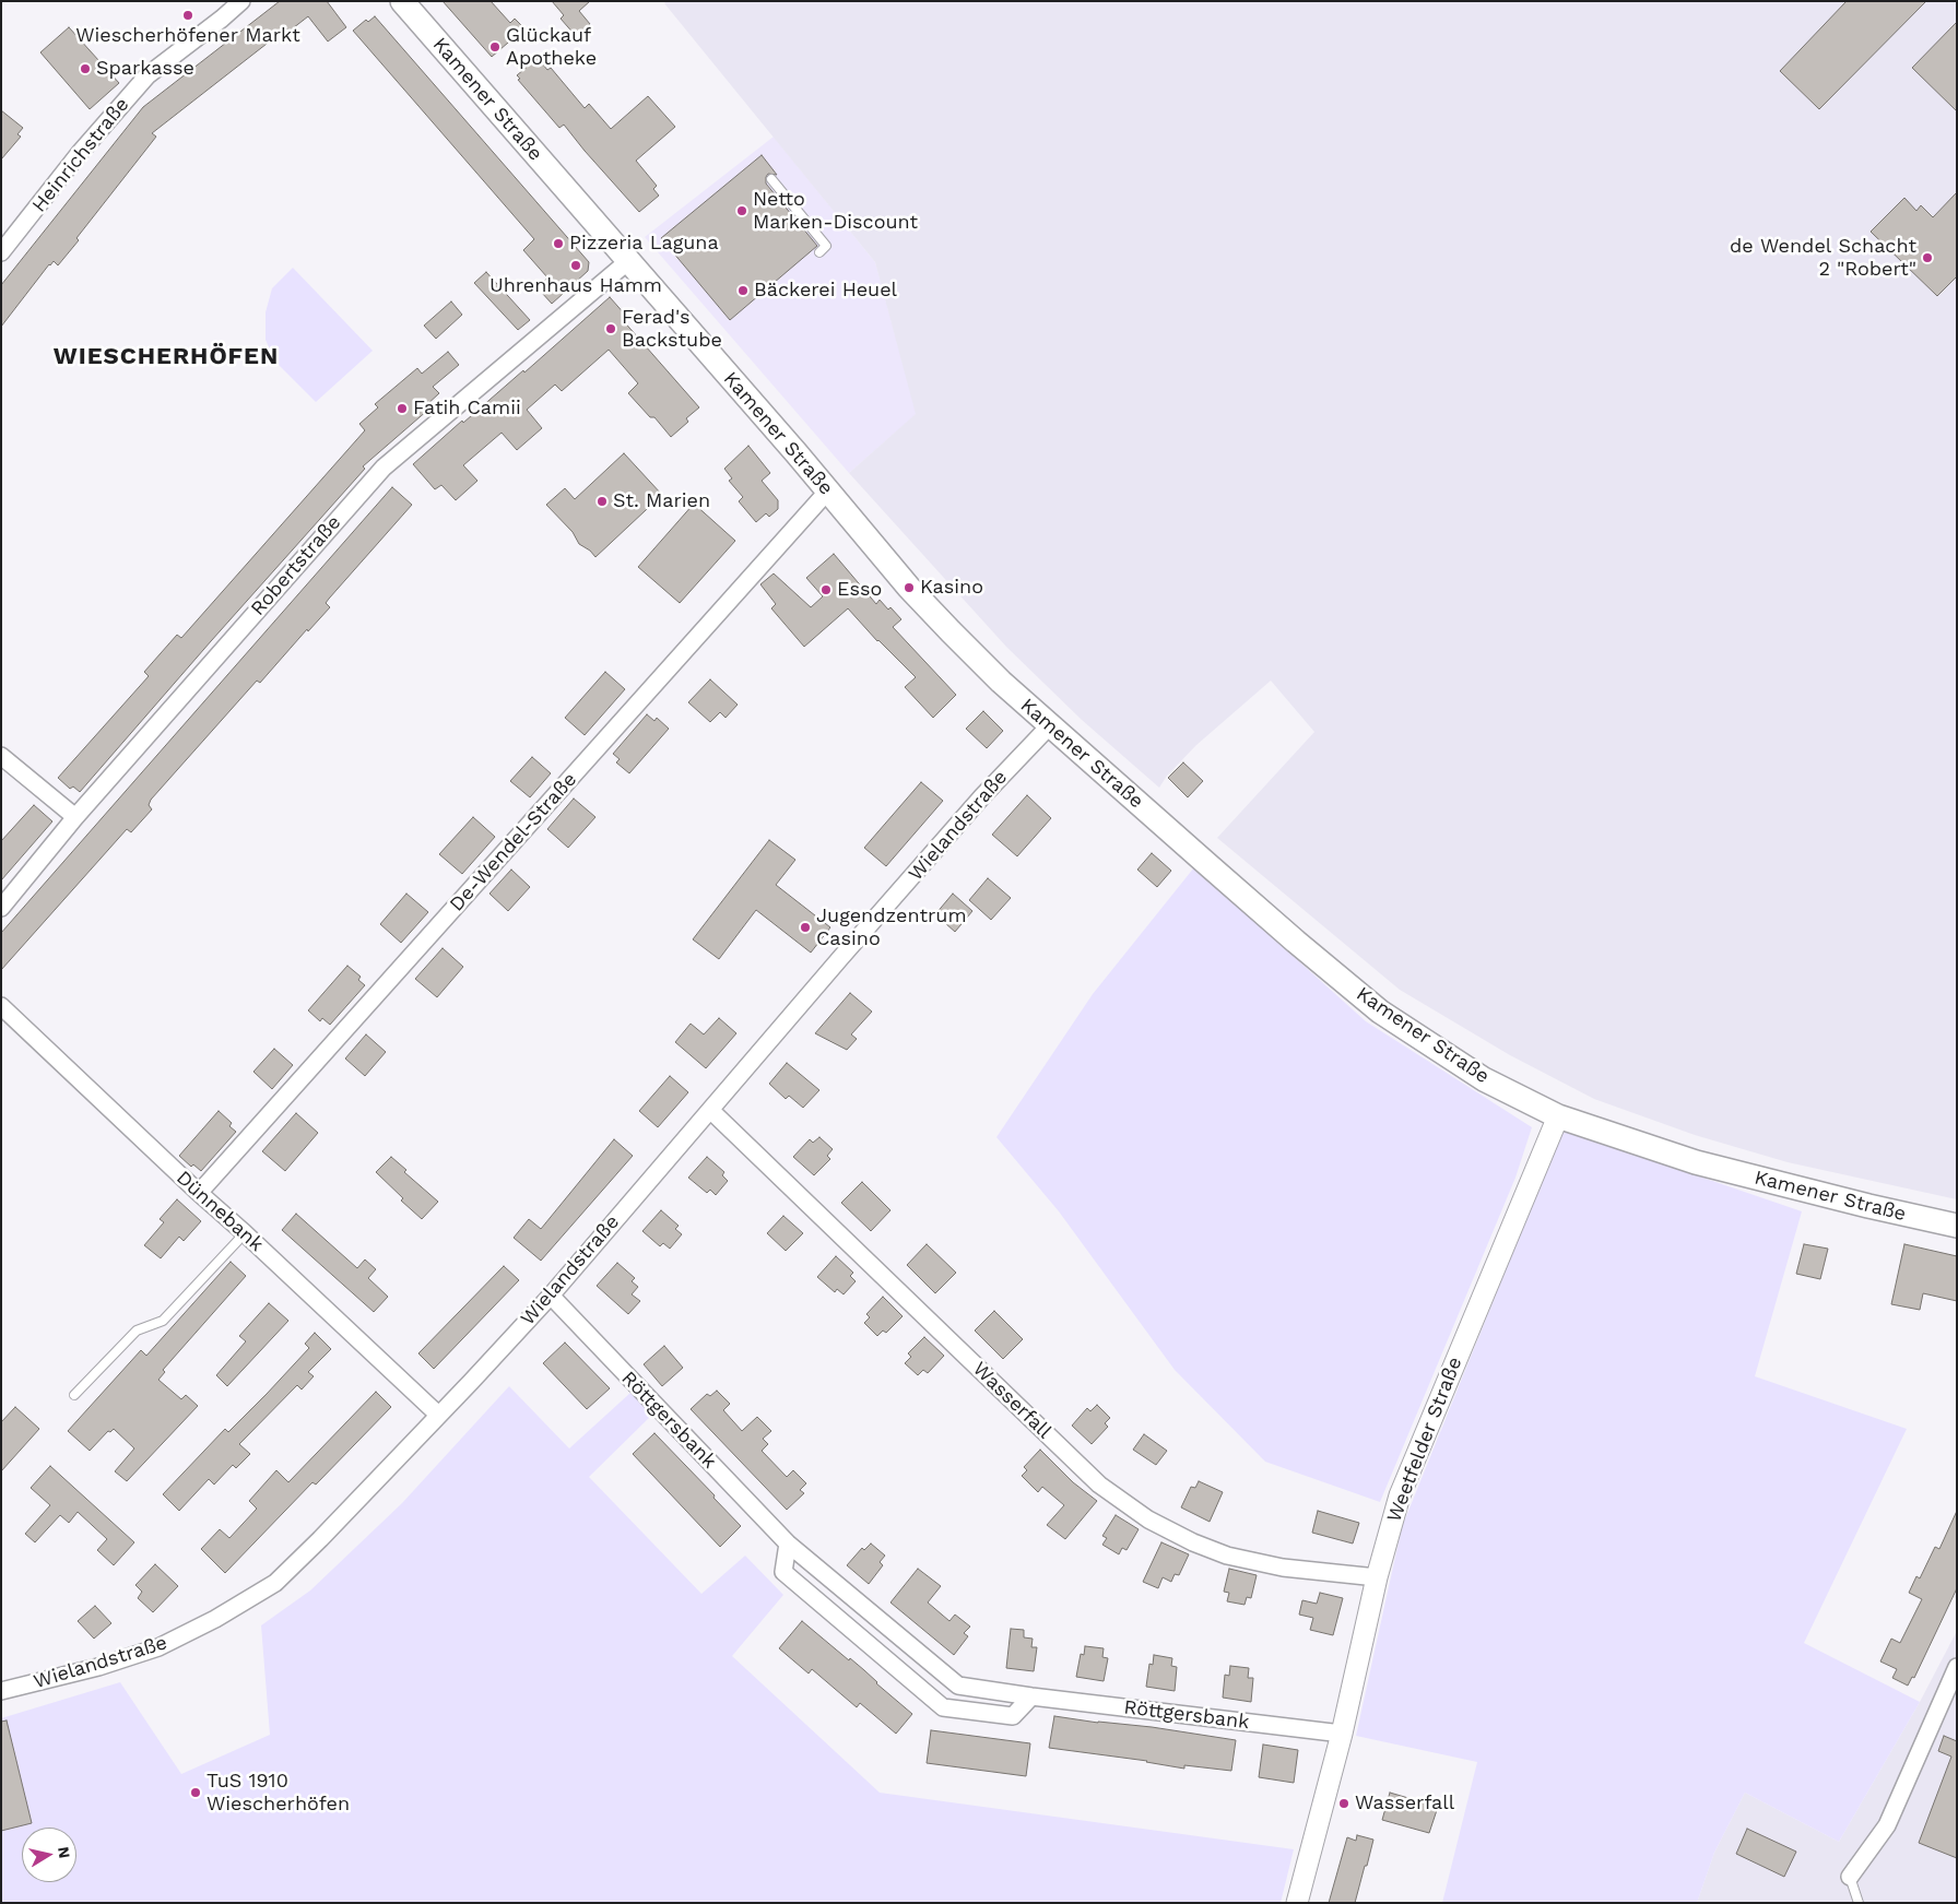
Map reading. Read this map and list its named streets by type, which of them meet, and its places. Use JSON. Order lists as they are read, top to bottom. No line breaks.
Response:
{"streets":{"main road":["Kamener Straße"],"street":["Heinrichstraße","Robertstraße","Wielandstraße","De-Wendel-Straße","Dünnebank","Wasserfall","Röttgersbank","Weetfelder Straße"]},"crossings":[["Kamener Straße","Robertstraße"],["Kamener Straße","Wielandstraße"],["Kamener Straße","De-Wendel-Straße"],["Kamener Straße","Weetfelder Straße"],["Wielandstraße","Dünnebank"],["Wielandstraße","Wasserfall"],["Wielandstraße","Röttgersbank"],["De-Wendel-Straße","Dünnebank"],["Wasserfall","Weetfelder Straße"],["Röttgersbank","Weetfelder Straße"]],"districts":["WIESCHERHÖFEN"],"places":["Wiescherhöfener Markt","Glückauf Apotheke","Sparkasse","Netto Marken-Discount","Pizzeria Laguna","de Wendel Schacht 2 \"Robert\"","Uhrenhaus Hamm","Bäckerei Heuel","Ferad's Backstube","Fatih Camii","St. Marien","Kasino","Esso","Jugendzentrum Casino","TuS 1910 Wiescherhöfen","Wasserfall"],"north":"right"}
